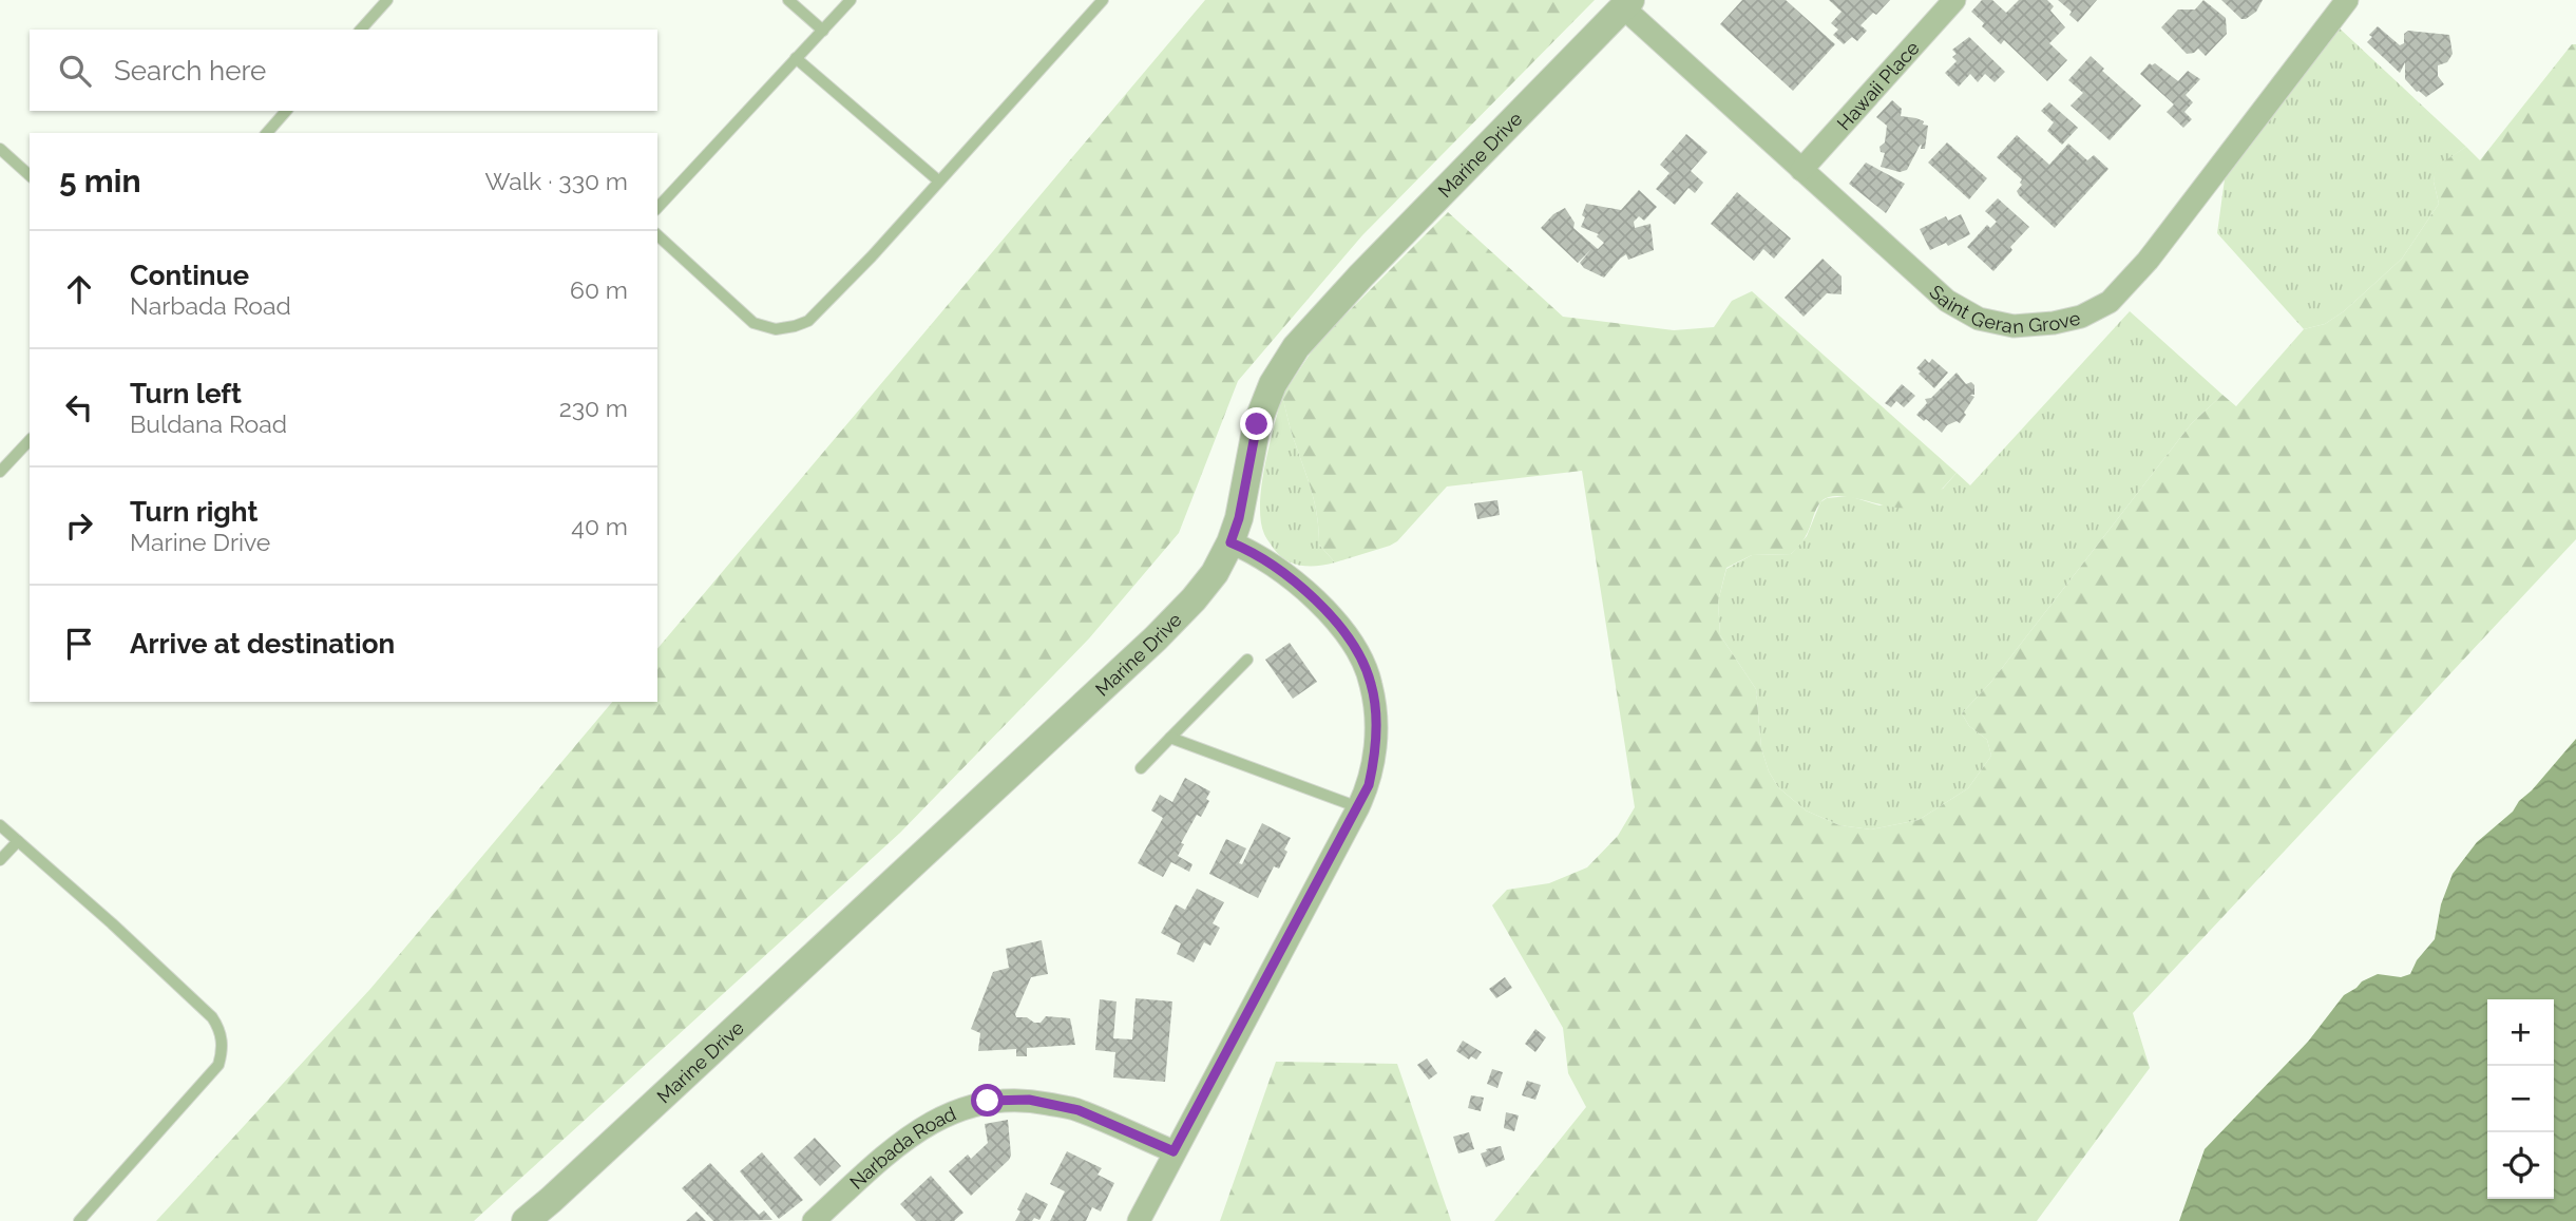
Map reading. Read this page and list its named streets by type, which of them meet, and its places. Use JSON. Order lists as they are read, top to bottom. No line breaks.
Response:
{"streets":{"street":["Hawaii Place","Marine Drive","Saint Geran Grove","Narbada Road"]},"crossings":[["Hawaii Place","Saint Geran Grove"],["Marine Drive","Saint Geran Grove"]],"page":{"search":"Search here","heading":["5 min","Walk · 330 m"],"list":[["Continue","Narbada Road","60 m"],["Turn left","Buldana Road","230 m"],["Turn right","Marine Drive","40 m"],"Arrive at destination"],"map_buttons":["+","−"]}}
